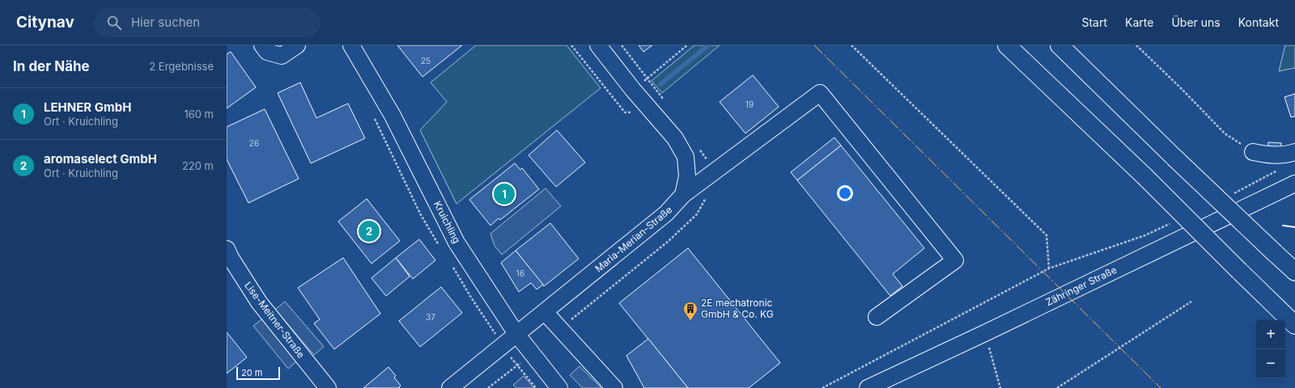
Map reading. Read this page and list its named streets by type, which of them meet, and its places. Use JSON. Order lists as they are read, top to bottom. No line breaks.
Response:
{"streets":{"street":["Kruichling","Maria-Merian-Straße","Zähringer Straße","Lise-Meitner-Straße"]},"crossings":[["Kruichling","Maria-Merian-Straße"]],"places":{"building":["2E mechatronic GmbH & Co. KG"]},"house_numbers":["25","19","26","16","37"],"scale_bar":"20 m","page":{"header":"Citynav","search":"Hier suchen","nav":["Start","Karte","Über uns","Kontakt"],"heading":["In der Nähe","2 Ergebnisse"],"list":[{"mark":"1","name":"LEHNER GmbH","note":"Ort · Kruichling","value":"160 m"},{"mark":"2","name":"aromaselect GmbH","note":"Ort · Kruichling","value":"220 m"}],"pins":["1","2"],"map_buttons":["+","−"],"scale":"20 m"}}
